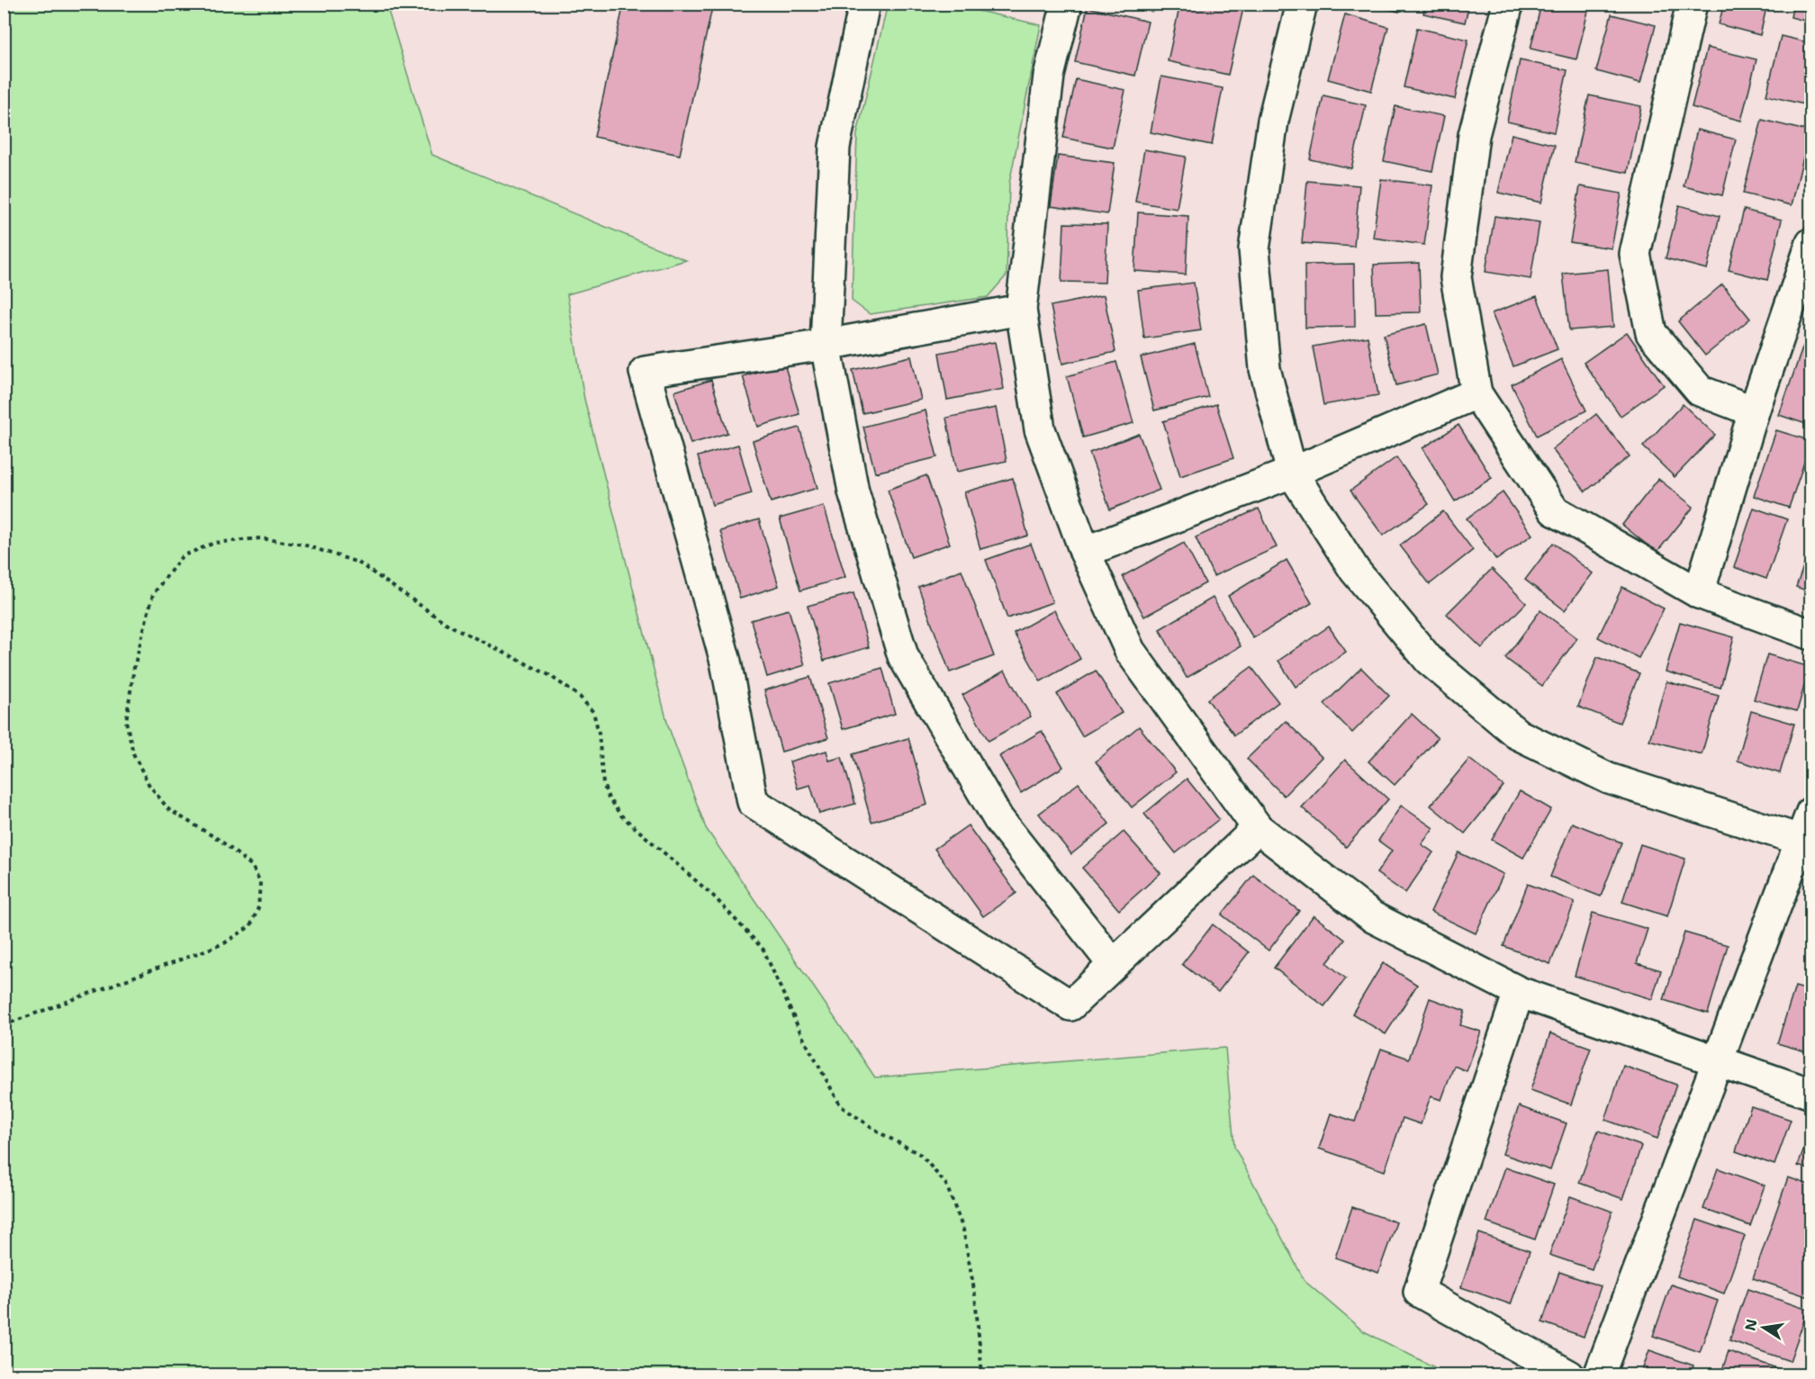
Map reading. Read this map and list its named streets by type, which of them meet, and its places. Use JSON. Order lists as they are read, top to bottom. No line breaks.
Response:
{"north":"left"}
